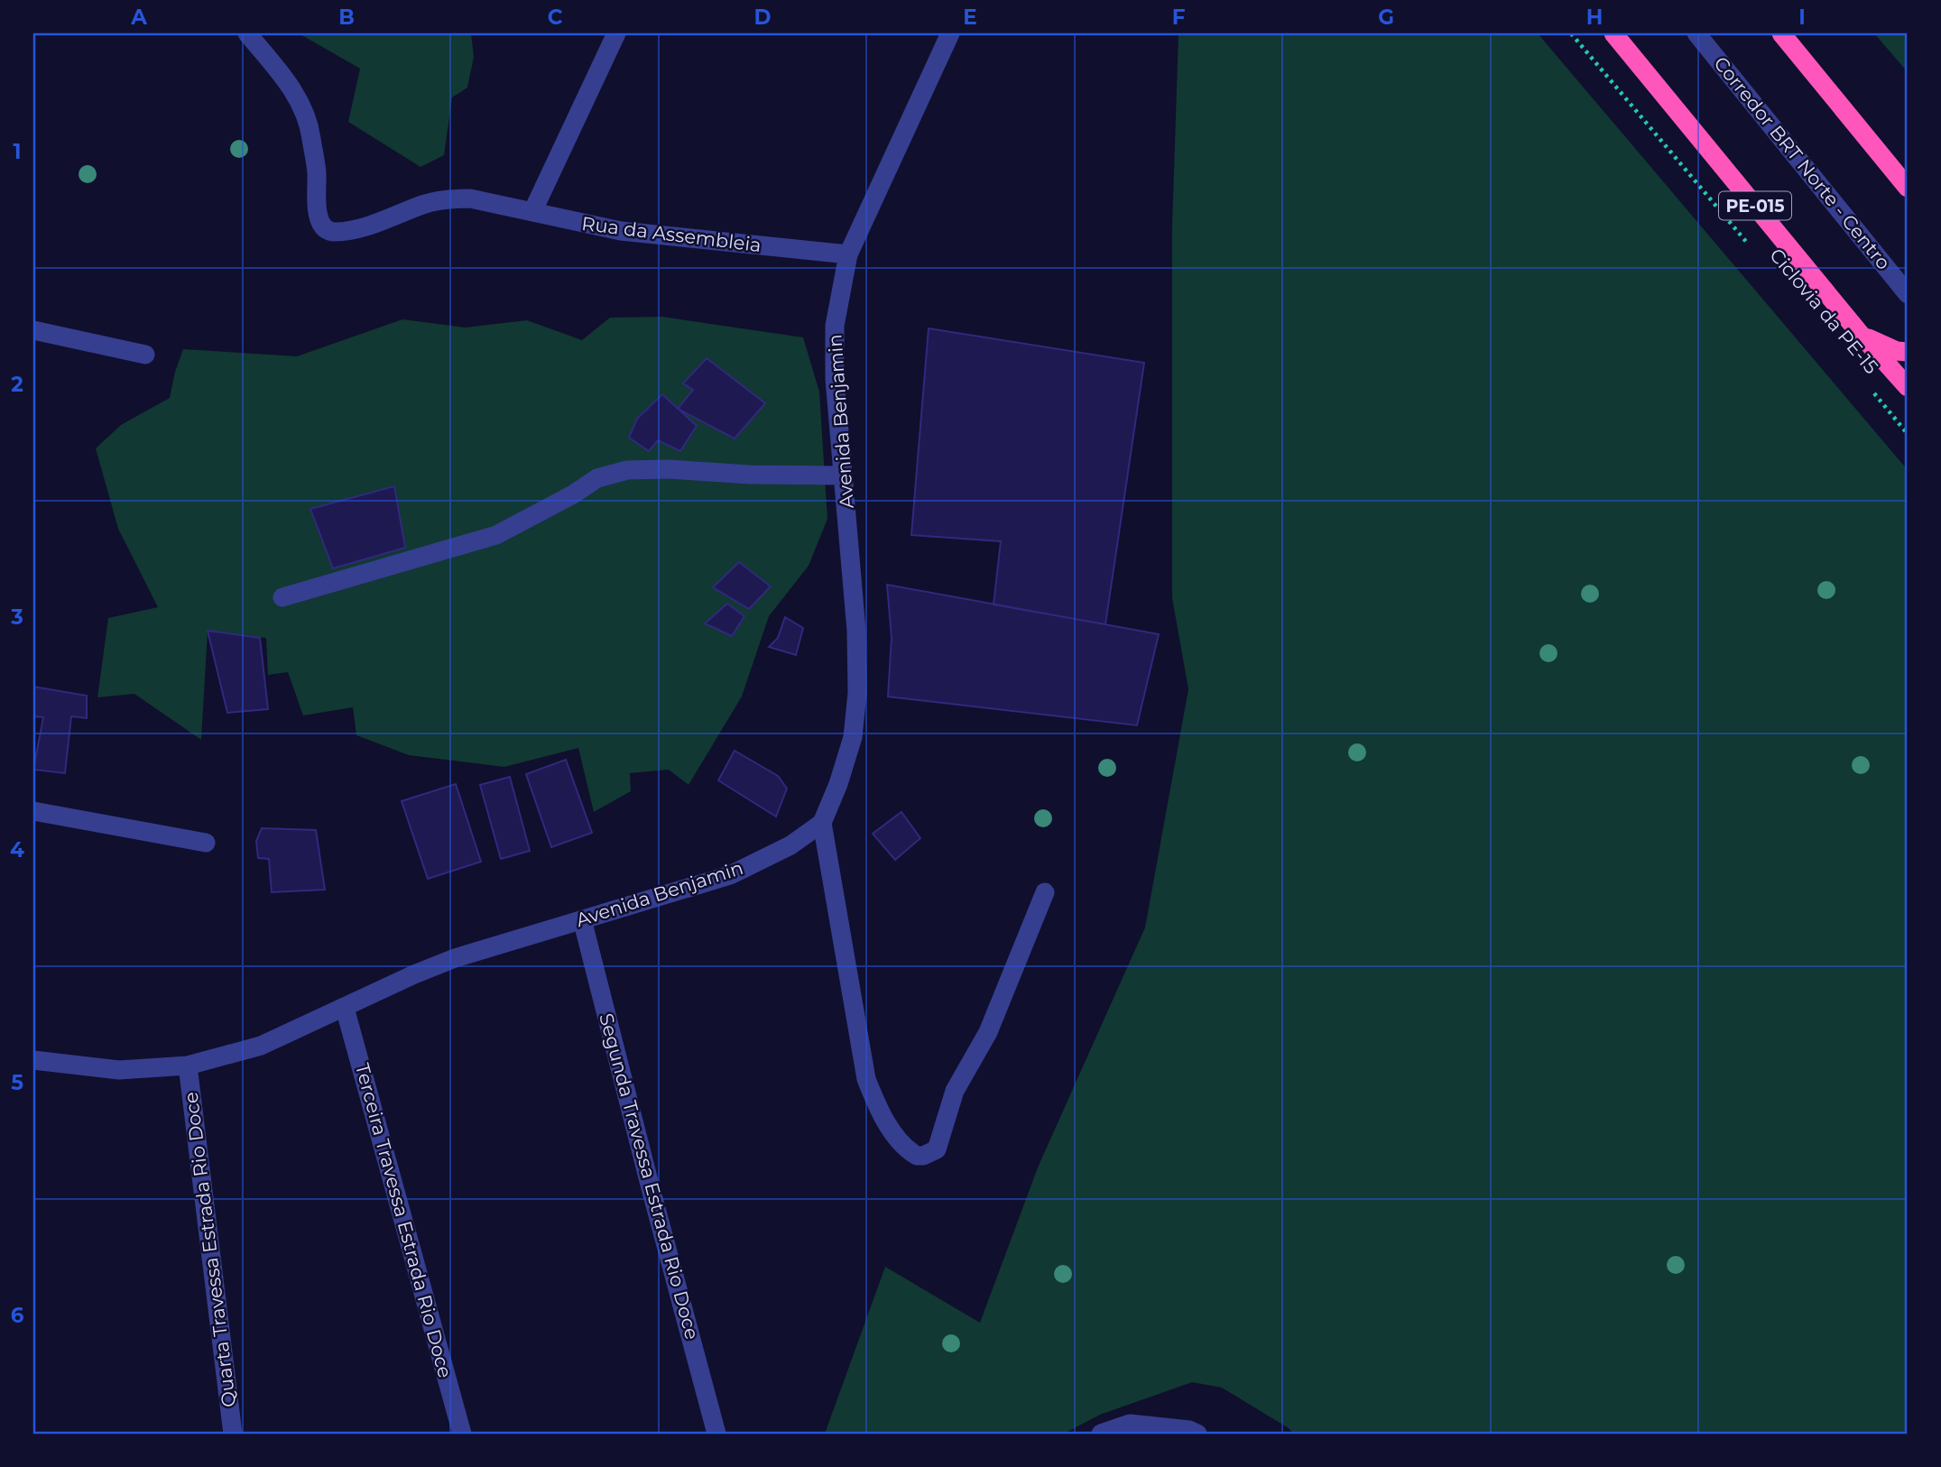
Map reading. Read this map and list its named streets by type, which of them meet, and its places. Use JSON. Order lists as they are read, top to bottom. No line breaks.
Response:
{"streets":{"highway":["PE-015"],"street":["Corredor BRT Norte - Centro","Rua da Assembleia","Avenida Benjamin","Segunda Travessa Estrada Rio Doce","Terceira Travessa Estrada Rio Doce","Quarta Travessa Estrada Rio Doce"],"path":["Ciclovia da PE-15"]},"crossings":[["Rua da Assembleia","Avenida Benjamin"],["Avenida Benjamin","Segunda Travessa Estrada Rio Doce"],["Avenida Benjamin","Terceira Travessa Estrada Rio Doce"],["Avenida Benjamin","Quarta Travessa Estrada Rio Doce"]],"grid":{"columns":["A","B","C","D","E","F","G","H","I"],"rows":["1","2","3","4","5","6"]}}
